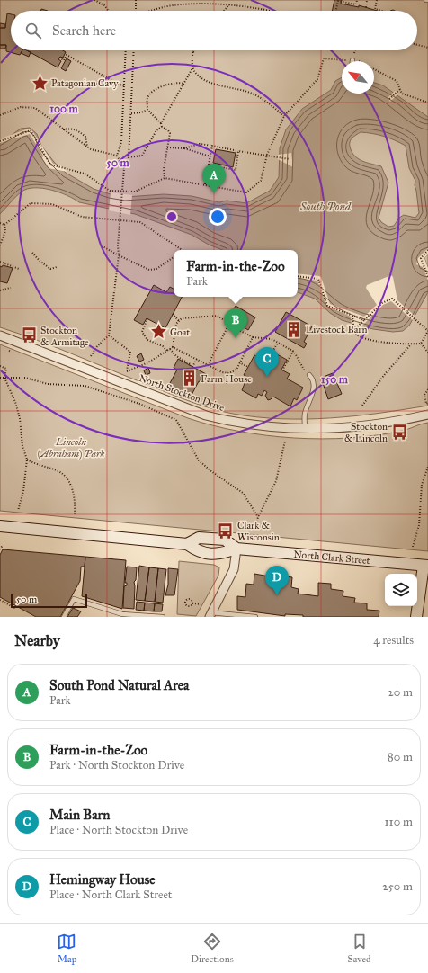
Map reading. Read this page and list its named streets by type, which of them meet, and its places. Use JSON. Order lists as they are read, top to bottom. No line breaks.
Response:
{"streets":{"main road":["North Clark Street"],"street":["North Stockton Drive"]},"water":["South Pond"],"parks":["Lincoln (Abraham) Park"],"places":{"place":["Patagonian Cavy","Goat"],"building":["Livestock Barn","Farm House"],"bus stop":["Stockton & Armitage","Stockton & Lincoln","Clark & Wisconsin"]},"scale_bar":"50 m","north":"top left","page":{"search":"Search here","pins":["A","B","C","D"],"popup":["Farm-in-the-Zoo","Park"],"scale":"50 m","heading":["Nearby","4 results"],"list":[{"mark":"A","name":"South Pond Natural Area","note":"Park","value":"20 m"},{"mark":"B","name":"Farm-in-the-Zoo","note":"Park · North Stockton Drive","value":"80 m"},{"mark":"C","name":"Main Barn","note":"Place · North Stockton Drive","value":"110 m"},{"mark":"D","name":"Hemingway House","note":"Place · North Clark Street","value":"250 m"}],"nav":["Map","Directions","Saved"]},"rings":["100 m","50 m","150 m"]}
